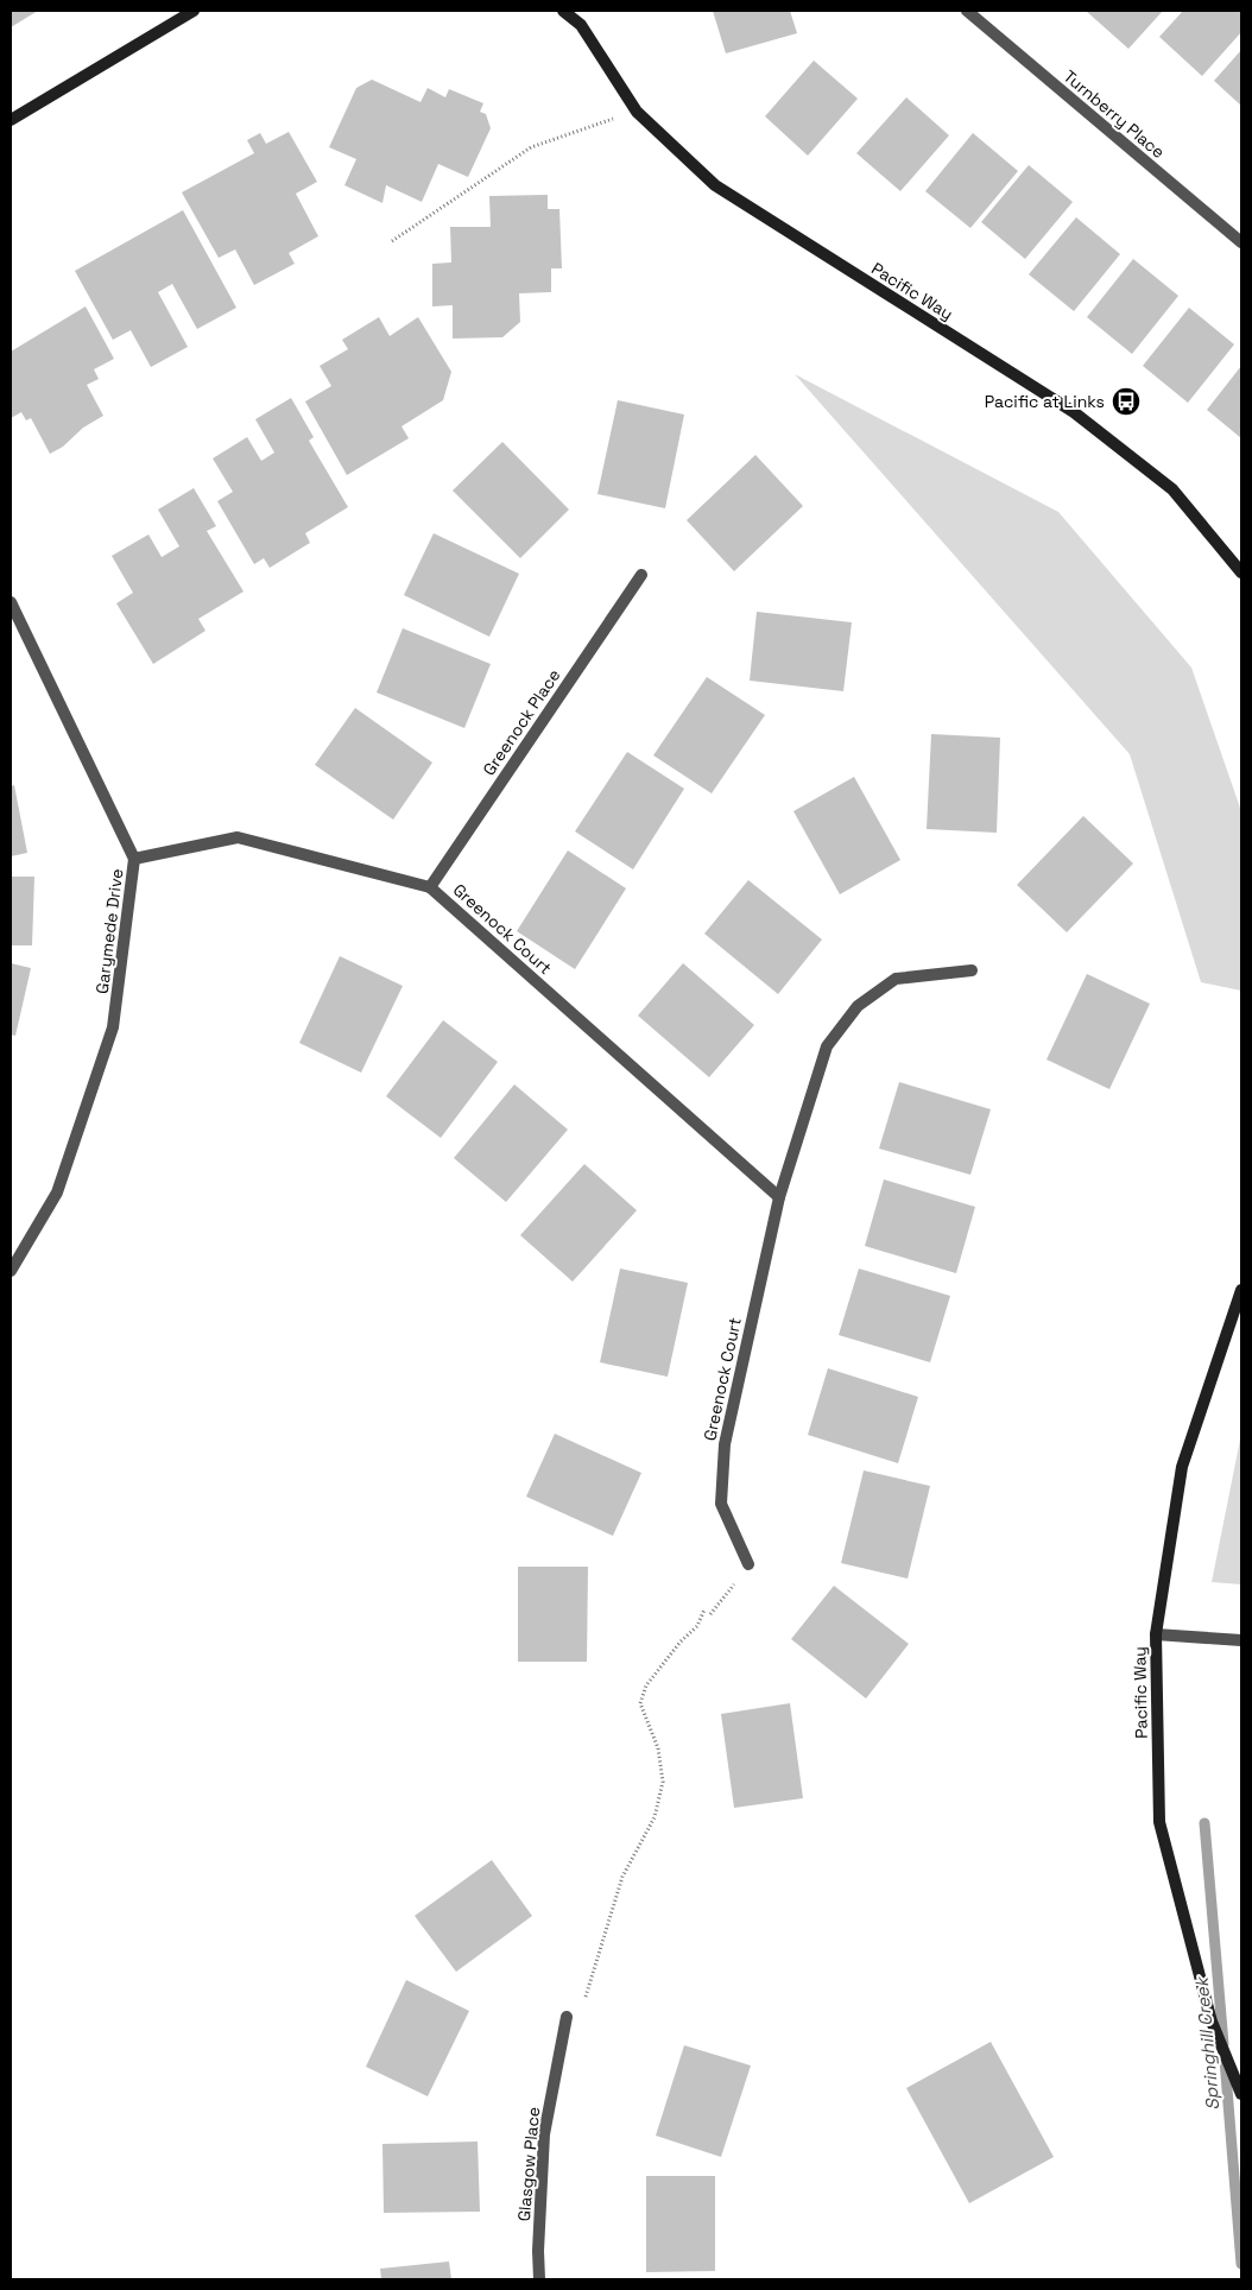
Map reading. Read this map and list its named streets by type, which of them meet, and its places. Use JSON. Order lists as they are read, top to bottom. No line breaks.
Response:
{"streets":{"main road":["Pacific Way"],"street":["Turnberry Place","Greenock Place","Greenock Court","Garymede Drive","Glasgow Place"]},"crossings":[["Greenock Place","Greenock Court"],["Greenock Court","Garymede Drive"]],"water":["Springhill Creek"],"places":{"bus stop":["Pacific at Links"]}}
